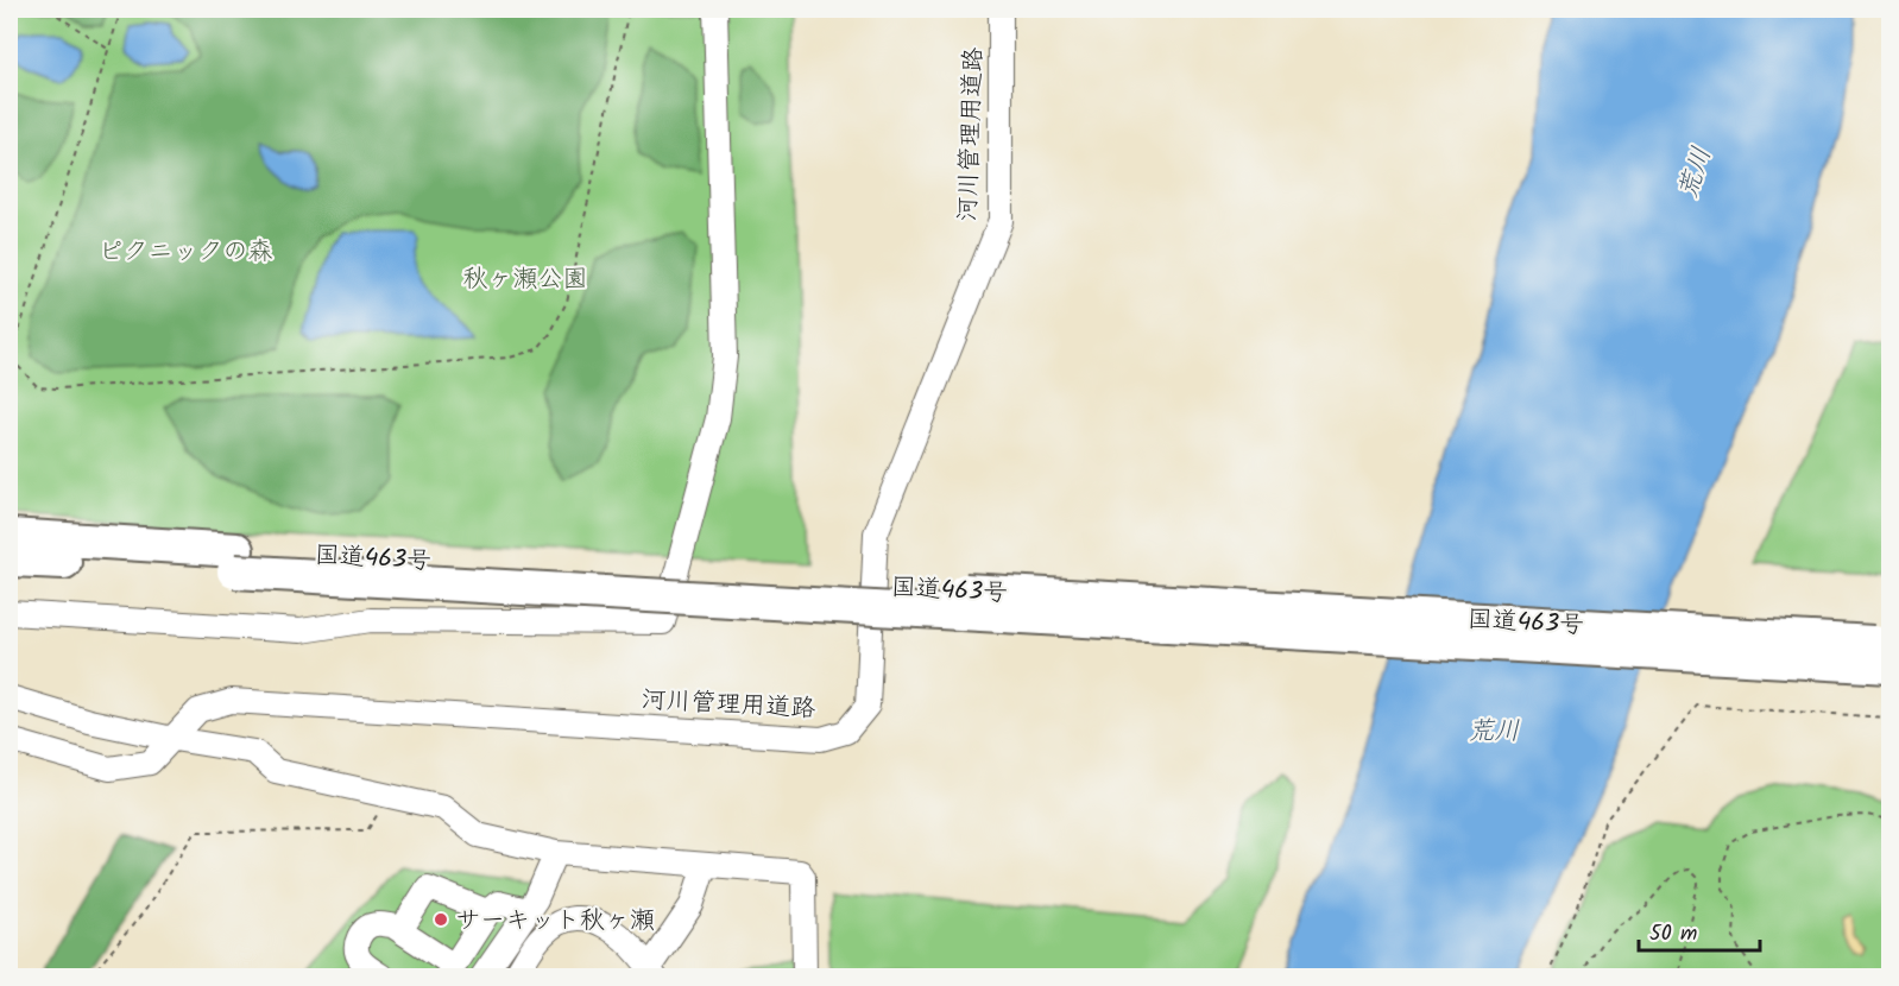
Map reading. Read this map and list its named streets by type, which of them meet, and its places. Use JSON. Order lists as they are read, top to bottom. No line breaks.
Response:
{"streets":{"highway":["国道463号"],"street":["河川管理用道路"]},"water":["荒川"],"parks":["ピクニックの森","秋ヶ瀬公園"],"places":["サーキット秋ヶ瀬"],"scale_bar":"50 m"}
